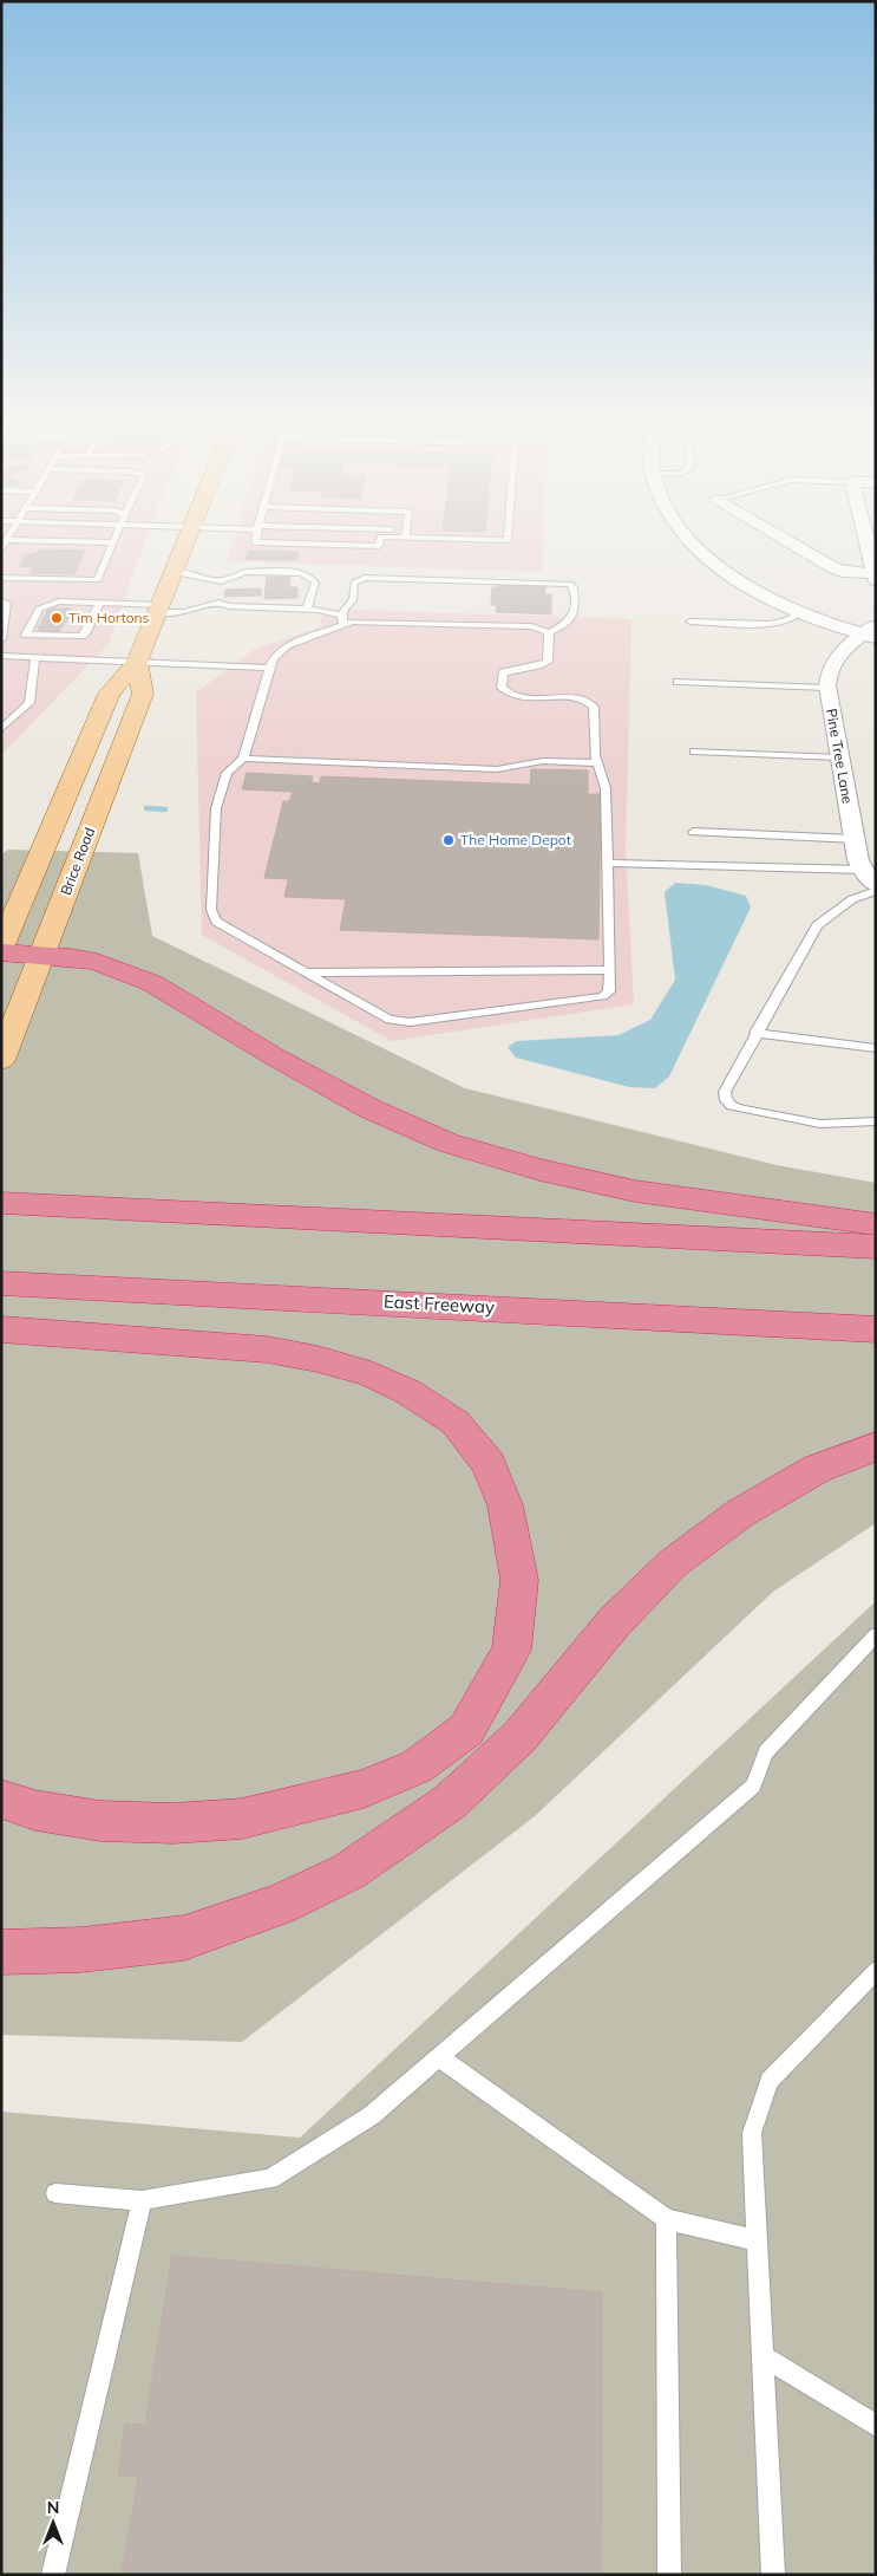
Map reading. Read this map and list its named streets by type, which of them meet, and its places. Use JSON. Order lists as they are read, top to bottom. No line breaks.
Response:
{"streets":{"highway":["East Freeway"],"main road":["Brice Road"],"street":["Pine Tree Lane"]},"places":["Tim Hortons","The Home Depot"],"north":"top"}
